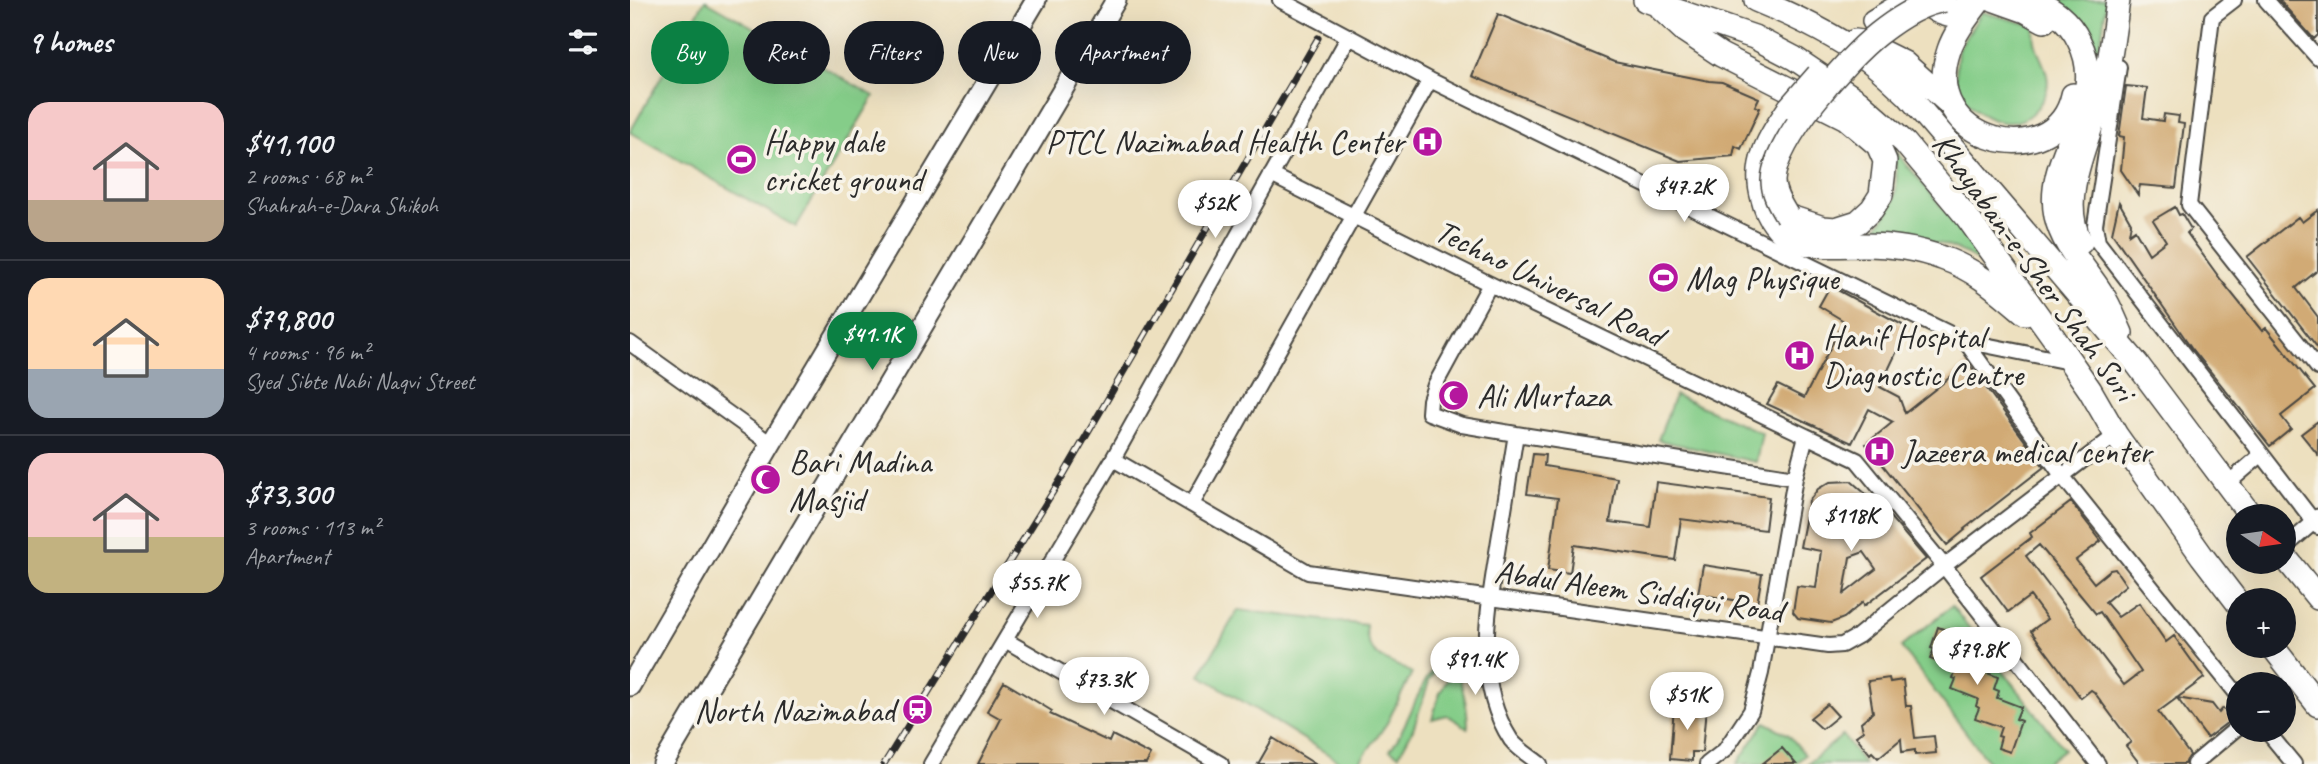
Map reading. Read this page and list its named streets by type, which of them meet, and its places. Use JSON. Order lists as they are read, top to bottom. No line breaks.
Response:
{"streets":{"main road":["Khayaban-e-Sher Shah Suri"],"street":["Techno Universal Road","Abdul Aleem Siddiqui Road"]},"crossings":[["Khayaban-e-Sher Shah Suri","Abdul Aleem Siddiqui Road"],["Techno Universal Road","Abdul Aleem Siddiqui Road"]],"places":{"hospital":["PTCL Nazimabad Health Center","Hanif Hospital Diagnostic Centre","Jazeera medical center"],"sports":["Happy dale cricket ground","Mag Physique"],"mosque":["Ali Murtaza","Bari Madina Masjid"],"station":["North Nazimabad"]},"north":"right","page":{"heading":"9 homes","chip":["Buy","Rent","Filters","New","Apartment"],"list":[{"name":"$41,100","note":"2 rooms · 68 m² · Shahrah-e-Dara Shikoh"},{"name":"$79,800","note":"4 rooms · 96 m² · Syed Sibte Nabi Naqvi Street"},{"name":"$73,300","note":"3 rooms · 113 m² · Apartment"}],"price":["$47.2K","$52K","$41.1K","$118K","$55.7K","$79.8K","$91.4K","$73.3K","$51K"],"map_buttons":["+","−"]}}
